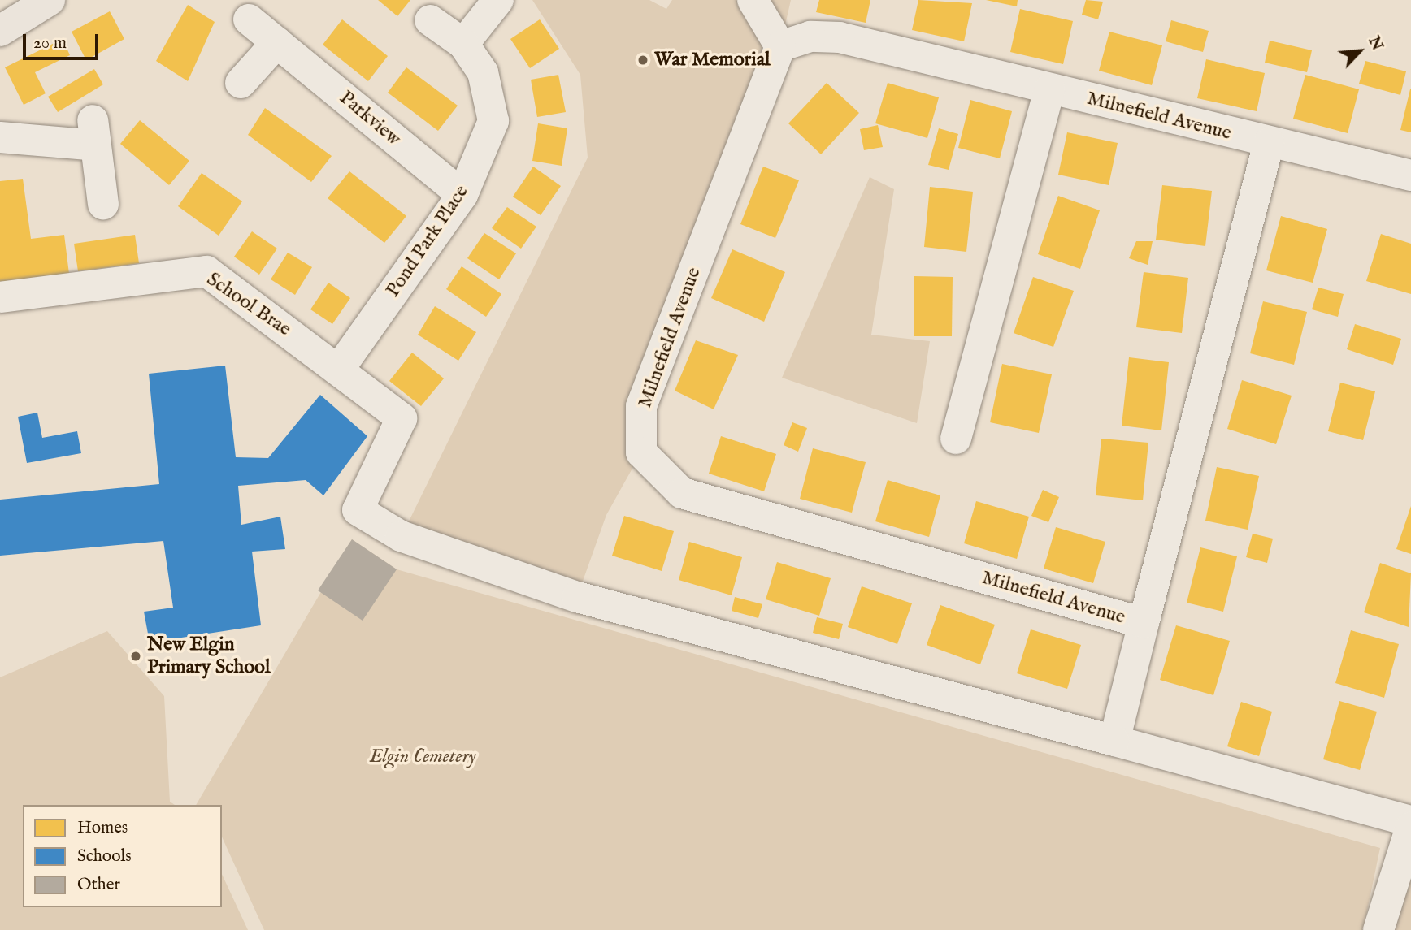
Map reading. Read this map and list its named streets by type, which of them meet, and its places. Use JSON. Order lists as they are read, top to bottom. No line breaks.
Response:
{"streets":{"street":["Milnefield Avenue","Parkview","Pond Park Place","School Brae"]},"crossings":[["Milnefield Avenue","School Brae"],["Parkview","Pond Park Place"],["Pond Park Place","School Brae"]],"parks":["Elgin Cemetery"],"places":["War Memorial","New Elgin Primary School"],"legend":["Homes","Schools","Other"],"scale_bar":"20 m","north":"top right"}
